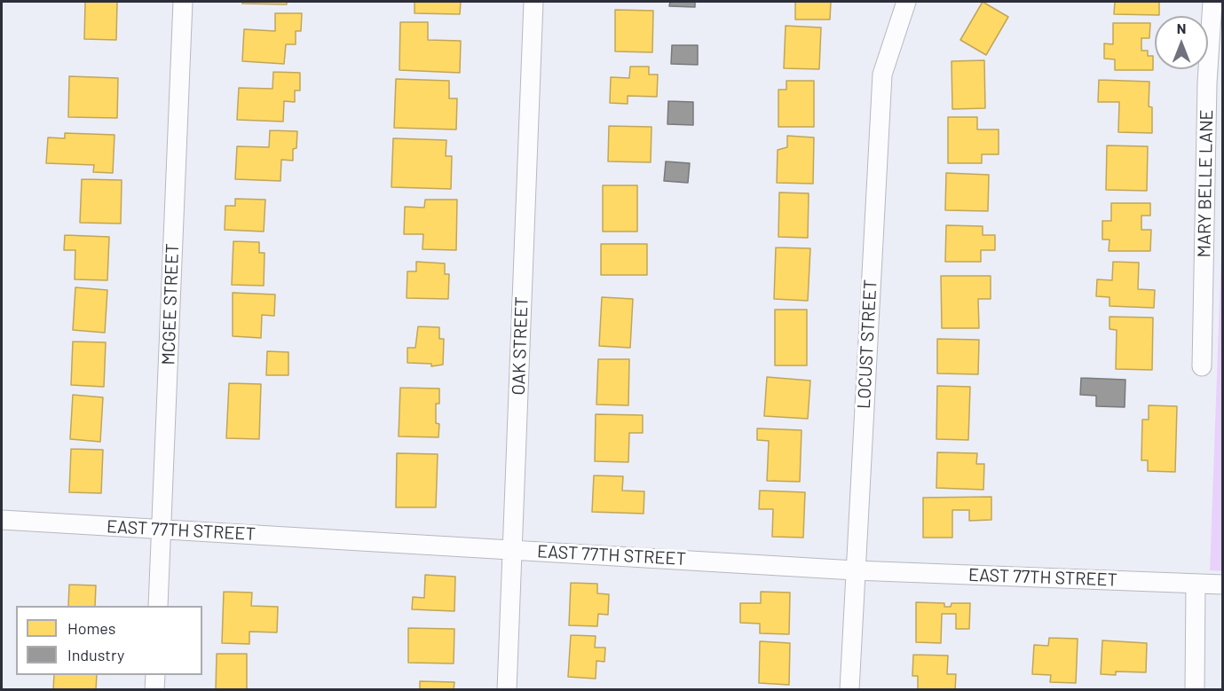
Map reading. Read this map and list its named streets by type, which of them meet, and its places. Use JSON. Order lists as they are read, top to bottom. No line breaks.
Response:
{"streets":{"street":["MARY BELLE LANE","MCGEE STREET","LOCUST STREET","OAK STREET","EAST 77TH STREET"]},"crossings":[["MCGEE STREET","EAST 77TH STREET"],["LOCUST STREET","EAST 77TH STREET"],["OAK STREET","EAST 77TH STREET"]],"legend":["Homes","Industry"],"north":"top"}
